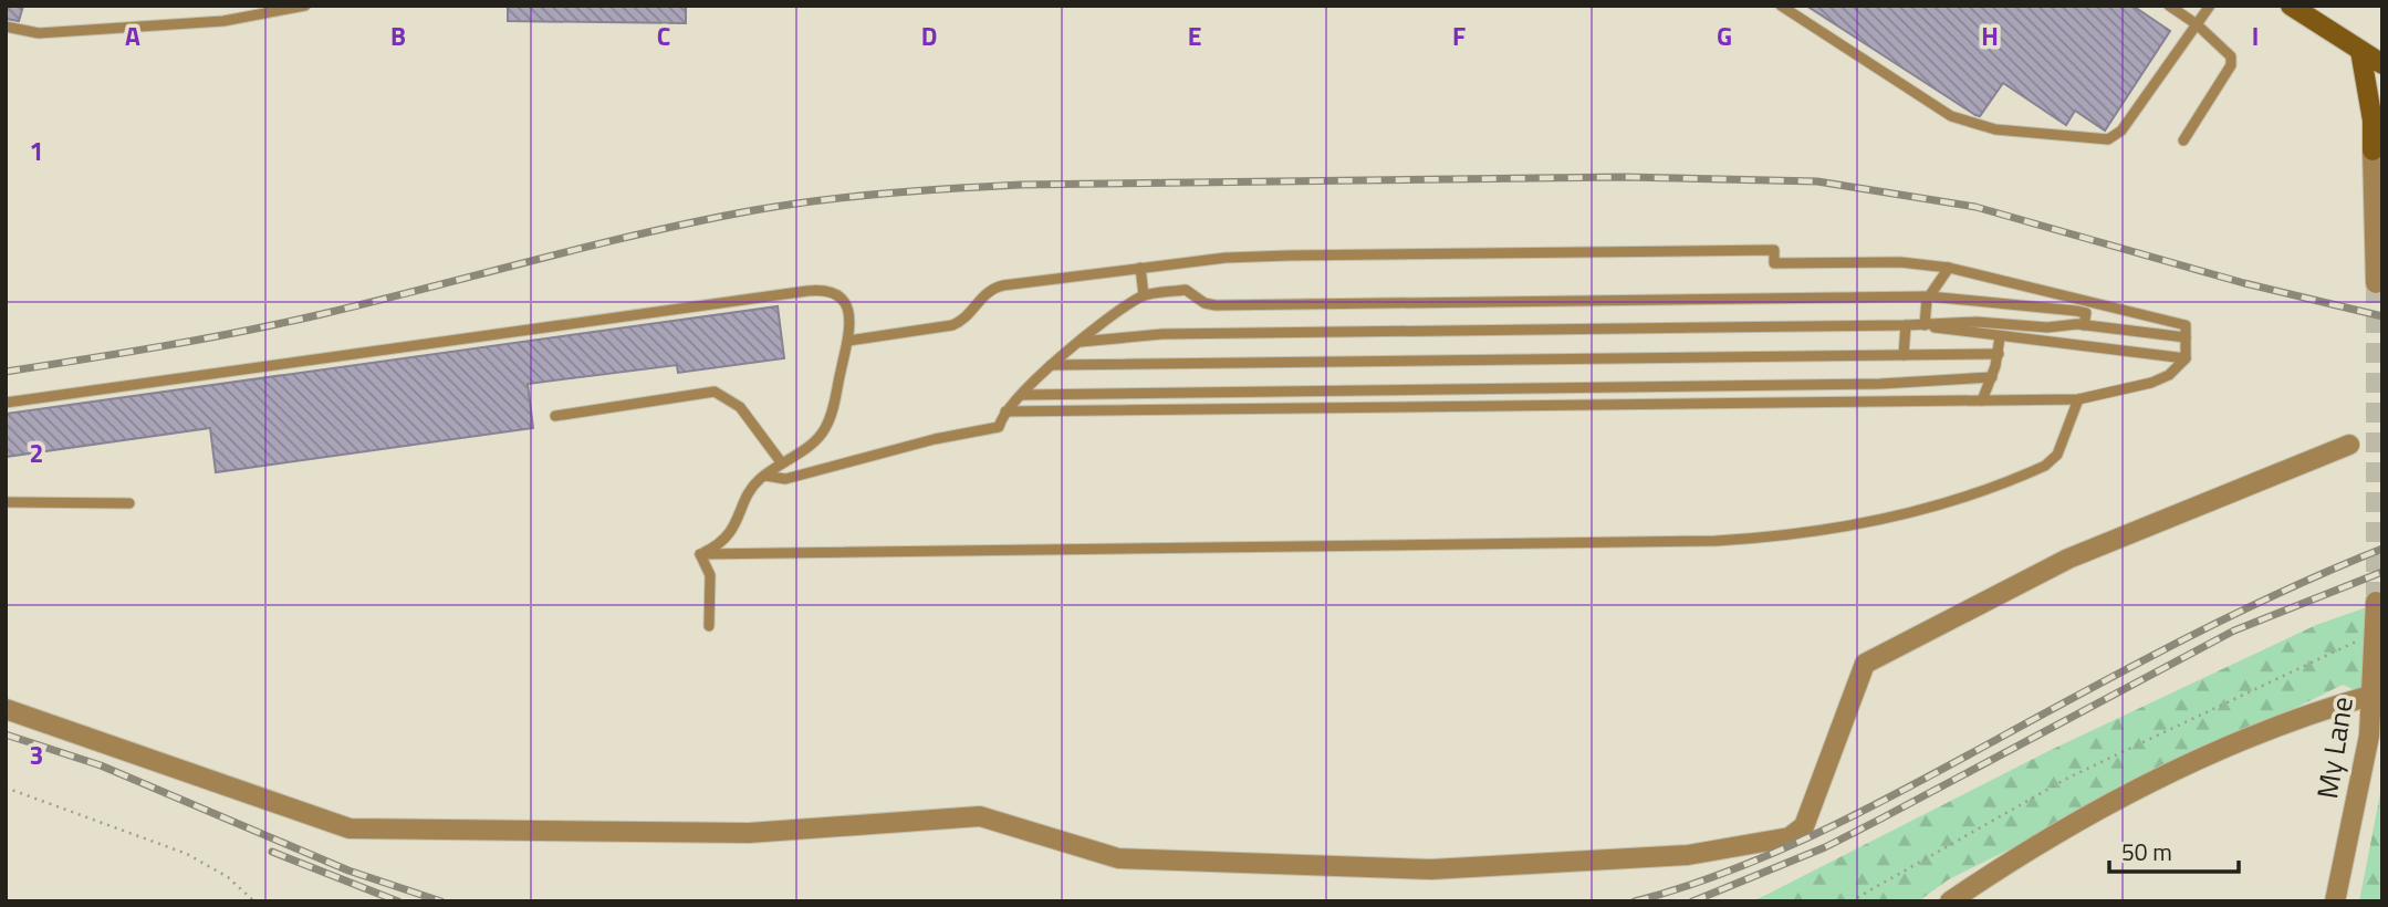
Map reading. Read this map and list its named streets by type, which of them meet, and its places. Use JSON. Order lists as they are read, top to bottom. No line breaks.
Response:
{"streets":{"street":["My Lane"]},"scale_bar":"50 m","grid":{"columns":["A","B","C","D","E","F","G","H","I"],"rows":["1","2","3"]}}
